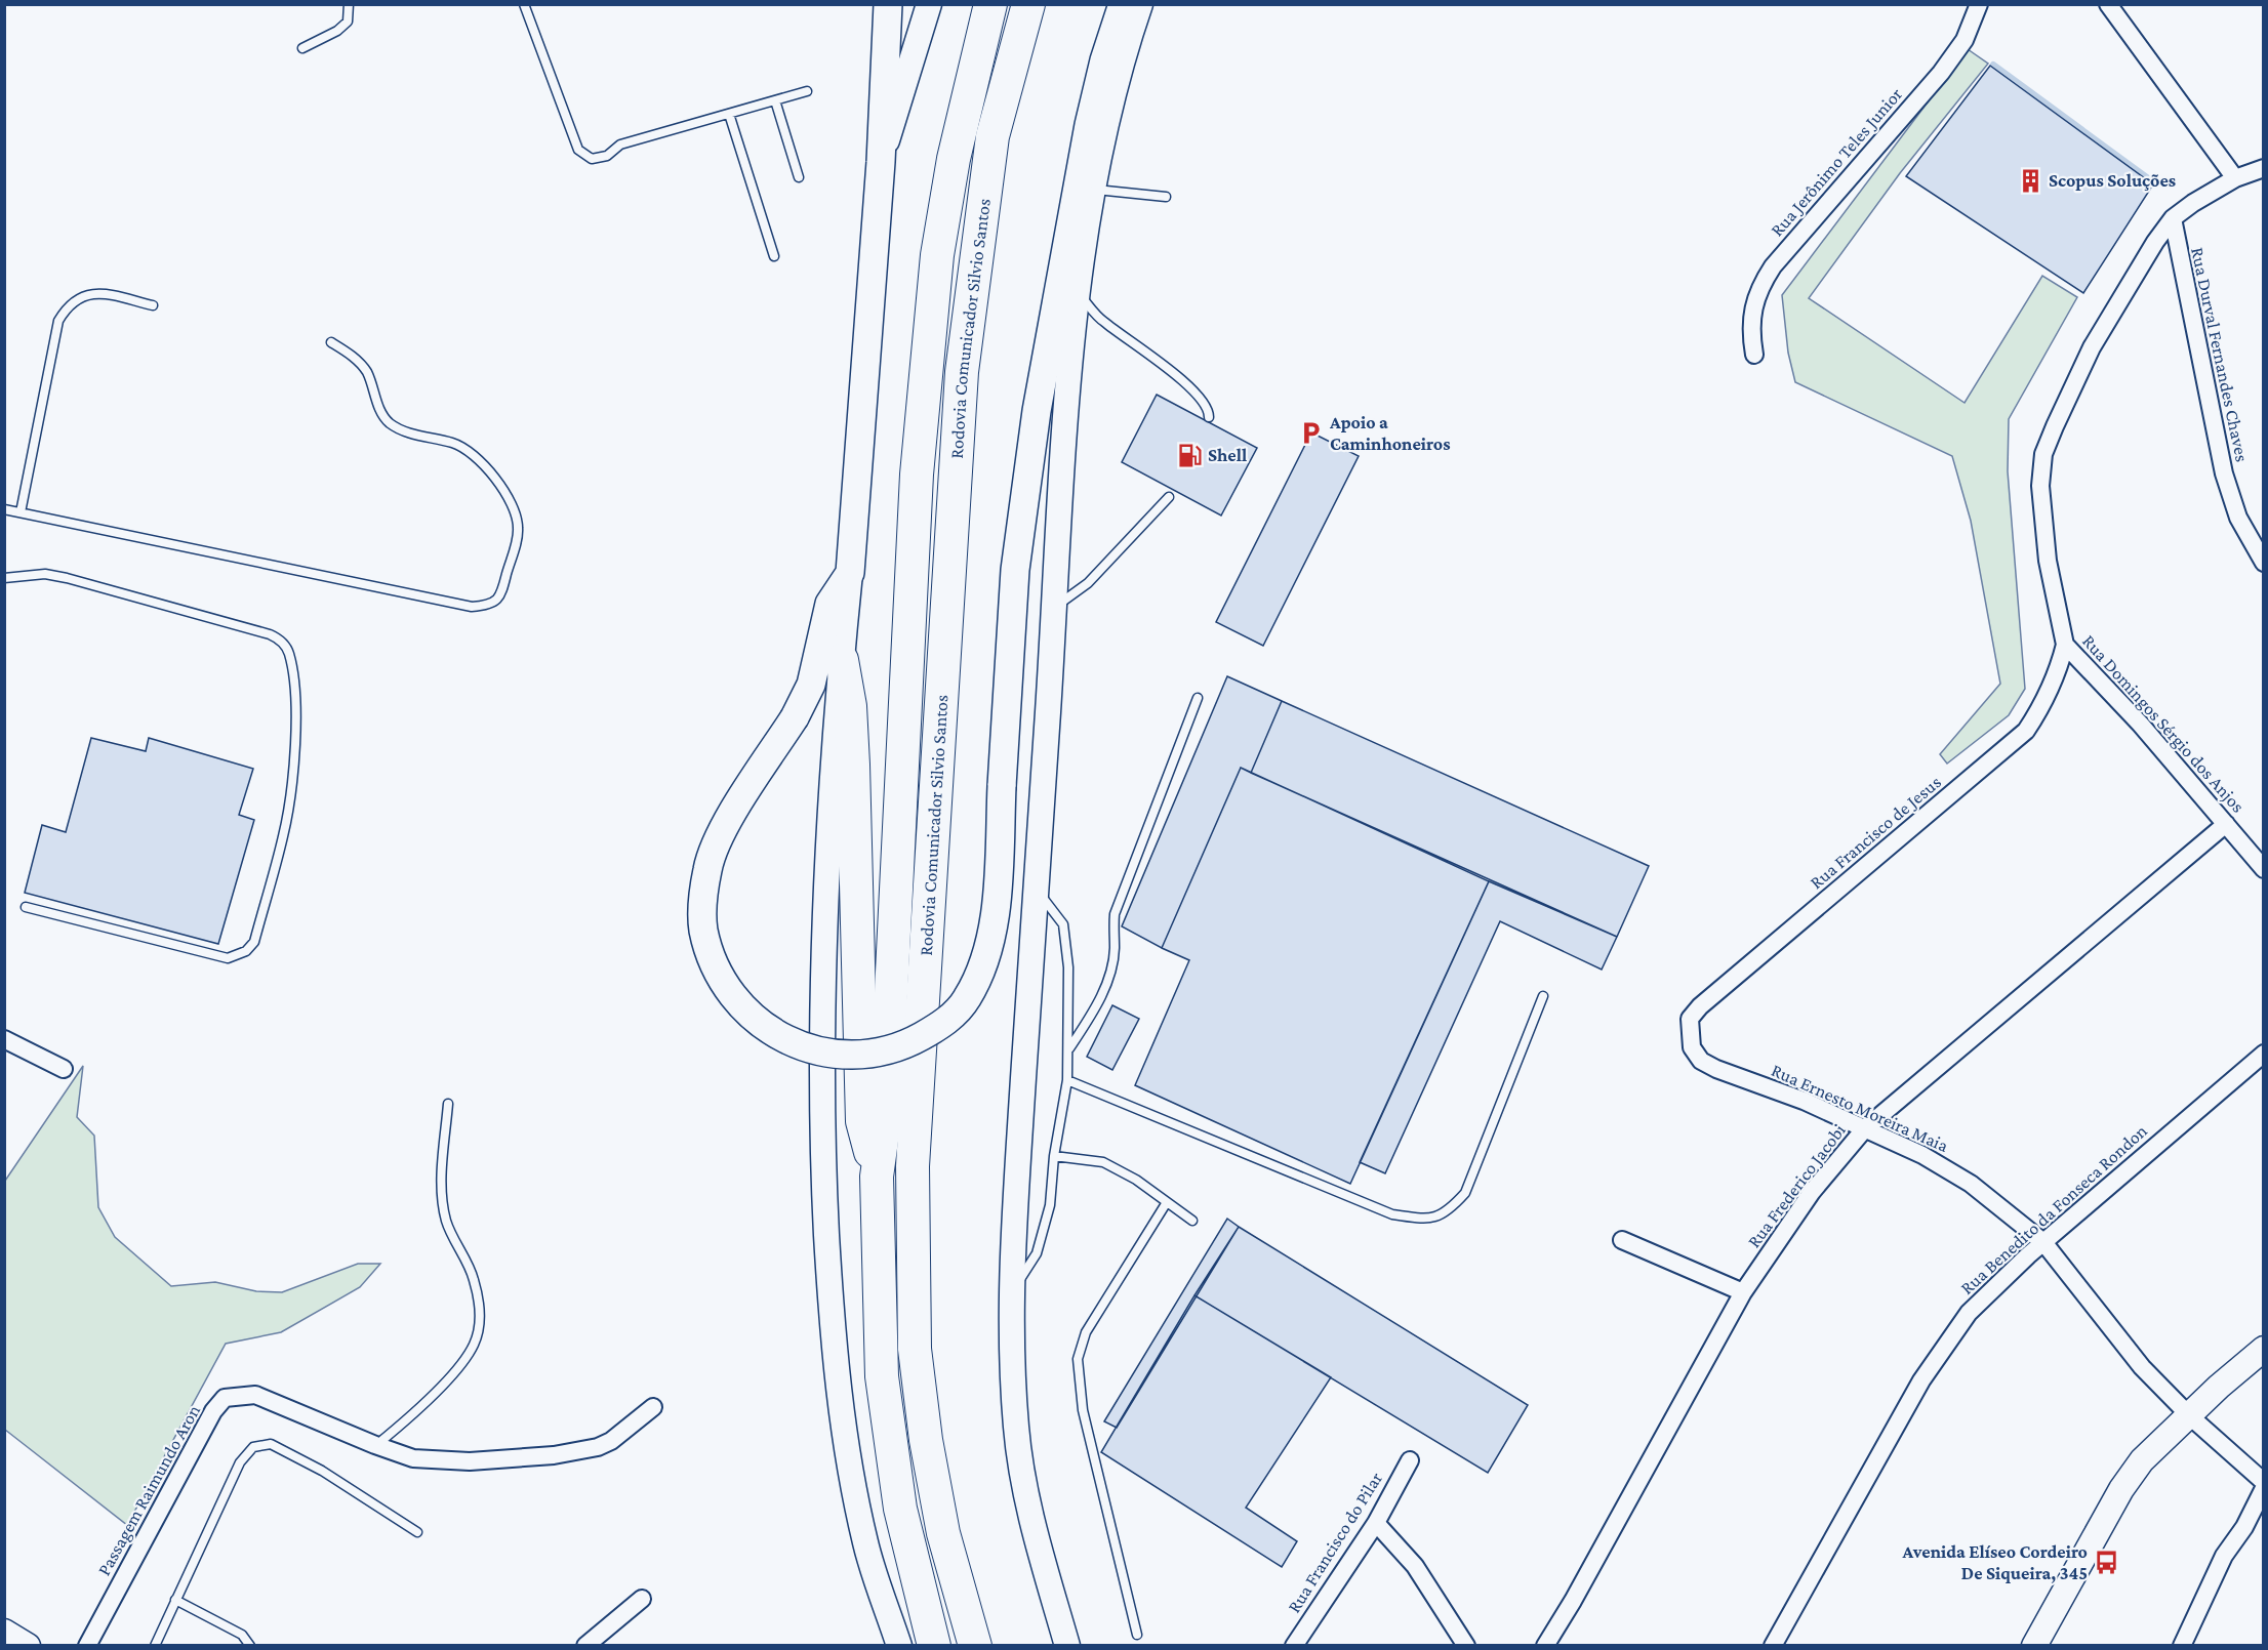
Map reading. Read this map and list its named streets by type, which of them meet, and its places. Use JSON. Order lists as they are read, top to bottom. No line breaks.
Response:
{"streets":{"highway":["Rodovia Comunicador Silvio Santos"],"street":["Rua Jerônimo Teles Junior","Rua Durval Fernandes Chaves","Rua Domingos Sérgio dos Anjos","Rua Francisco de Jesus","Rua Ernesto Moreira Maia","Rua Frederico Jacobi","Rua Benedito da Fonseca Rondon","Passagem Raimundo Aron","Rua Francisco do Pilar"]},"crossings":[["Rua Durval Fernandes Chaves","Rua Domingos Sérgio dos Anjos"],["Rua Domingos Sérgio dos Anjos","Rua Francisco de Jesus"],["Rua Domingos Sérgio dos Anjos","Rua Frederico Jacobi"],["Rua Francisco de Jesus","Rua Ernesto Moreira Maia"],["Rua Ernesto Moreira Maia","Rua Frederico Jacobi"],["Rua Ernesto Moreira Maia","Rua Benedito da Fonseca Rondon"]],"places":{"building":["Scopus Soluções"],"parking":["Apoio a Caminhoneiros"],"fuel station":["Shell"],"bus stop":["Avenida Elíseo Cordeiro De Siqueira, 345"]}}
